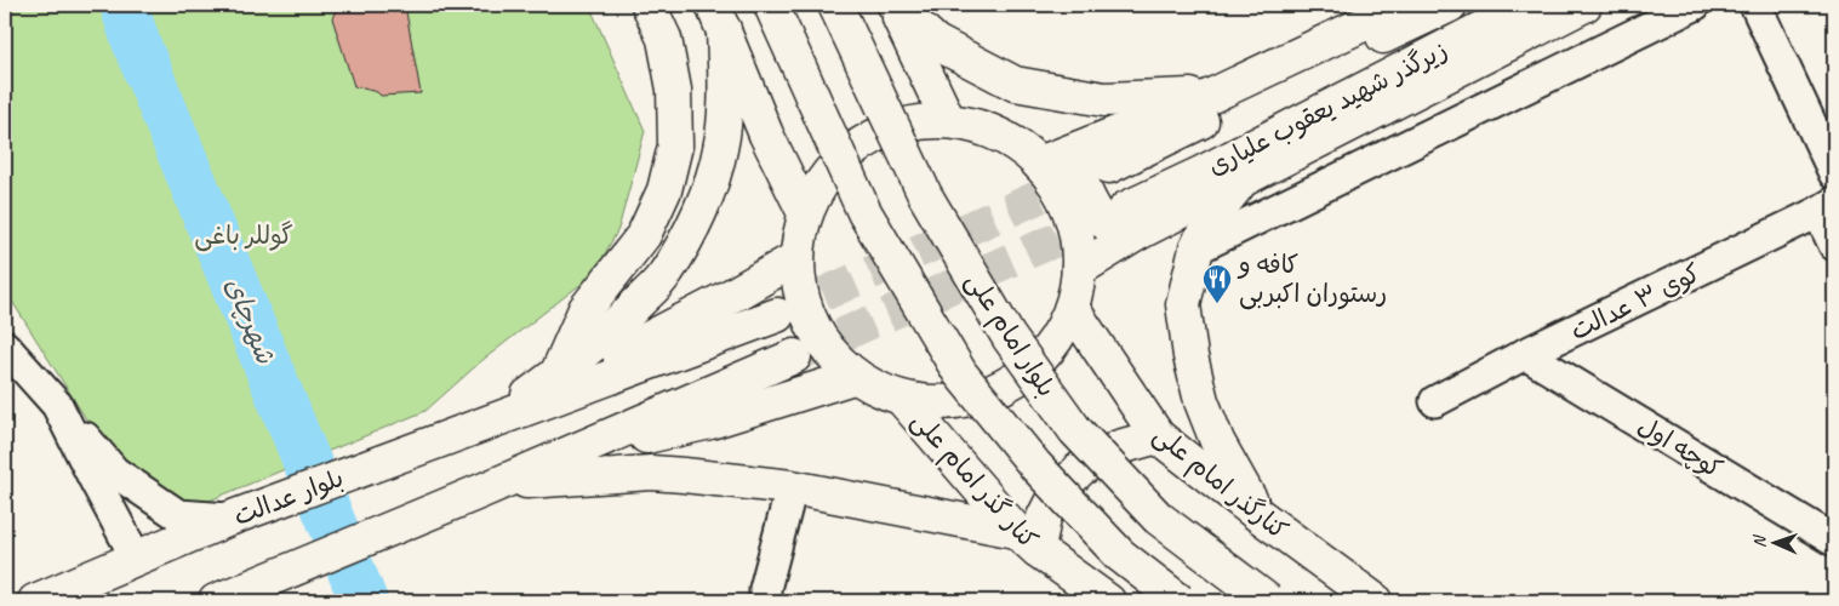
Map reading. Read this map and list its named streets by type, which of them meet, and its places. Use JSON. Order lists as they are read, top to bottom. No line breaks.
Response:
{"streets":{"main road":["زیرگذر شهید یعقوب علیاری","بلوار امام علی","کنار گذر امام علی","کنارگذر امام علی","بلوار عدالت"],"street":["کوی ۳ عدالت","کوچه اول"]},"crossings":[["کوی ۳ عدالت","کوچه اول"]],"water":["شهرچای"],"parks":["گوللر باغی"],"places":{"restaurant":["کافه و رستوران اکبربی"]},"north":"left"}
